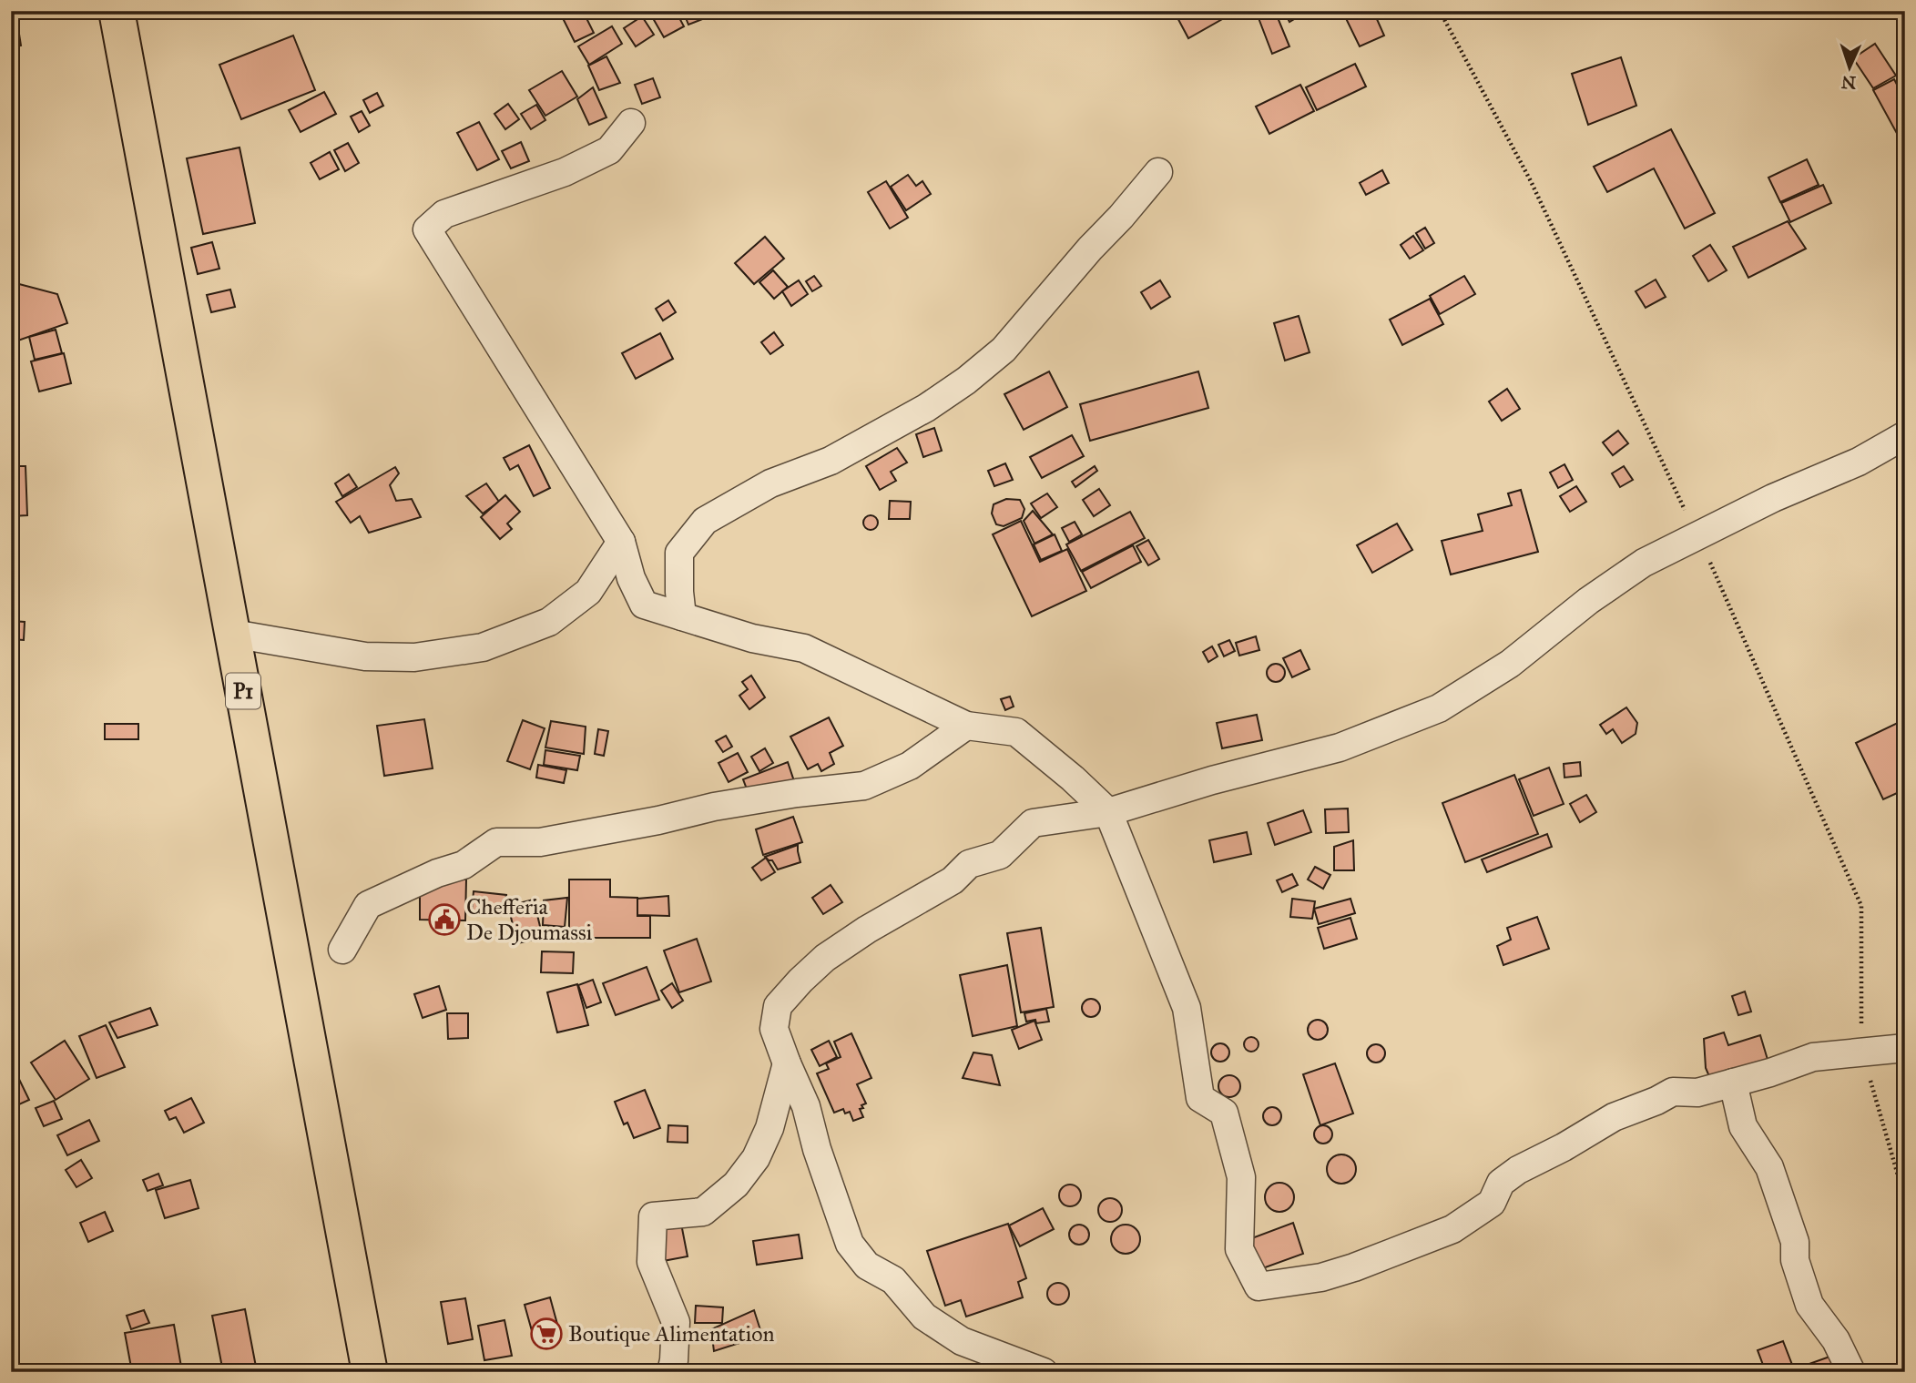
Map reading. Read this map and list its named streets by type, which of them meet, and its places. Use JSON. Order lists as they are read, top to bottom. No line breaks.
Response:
{"streets":{"main road":["P1"]},"places":{"public building":["Chefferia De Djoumassi"],"supermarket":["Boutique Alimentation"]},"north":"bottom"}
